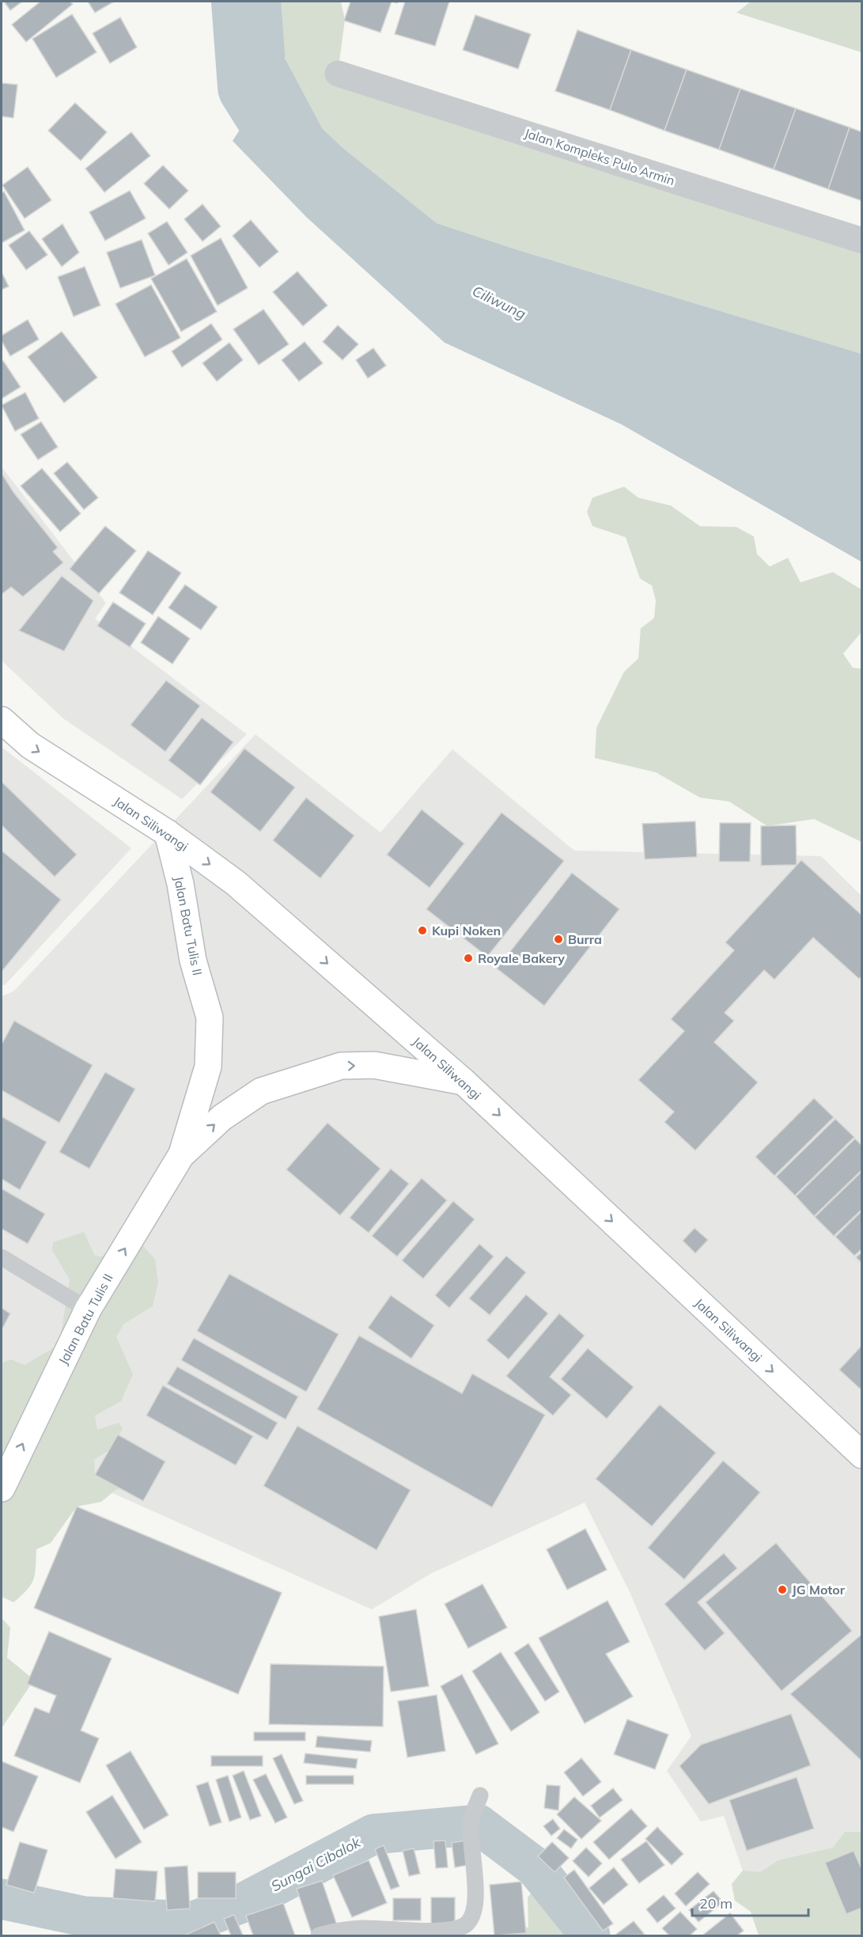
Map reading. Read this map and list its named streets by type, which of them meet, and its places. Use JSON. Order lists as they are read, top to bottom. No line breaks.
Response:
{"streets":{"main road":["Jalan Siliwangi","Jalan Batu Tulis II"],"street":["Jalan Kompleks Pulo Armin"]},"crossings":[["Jalan Siliwangi","Jalan Batu Tulis II"]],"one_way":["Jalan Siliwangi","Jalan Batu Tulis II"],"water":["Ciliwung","Sungai Cibalok"],"places":["Kupi Noken","Burra","Royale Bakery","JG Motor"],"scale_bar":"20 m"}
